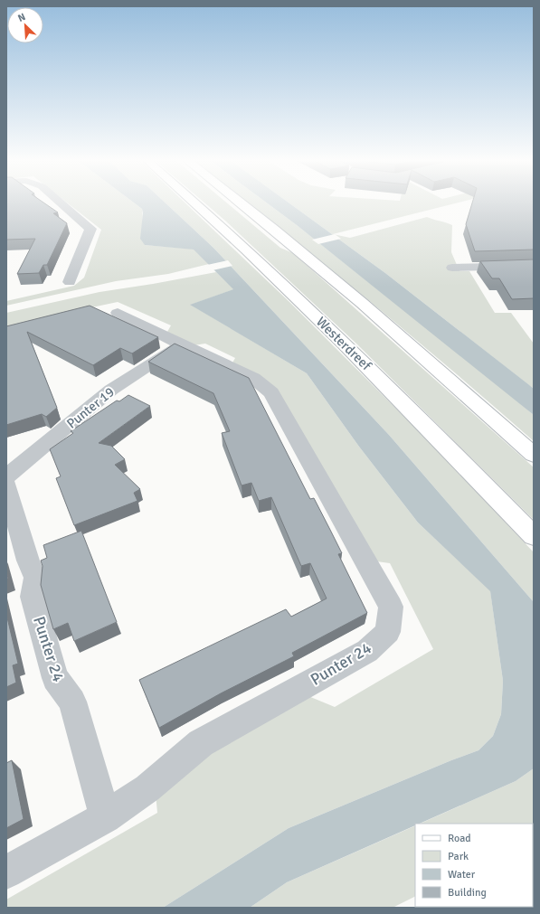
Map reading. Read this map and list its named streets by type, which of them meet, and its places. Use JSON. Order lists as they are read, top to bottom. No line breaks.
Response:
{"streets":{"main road":["Westerdreef"],"street":["Punter 19","Punter 24"]},"crossings":[["Punter 19","Punter 24"]],"legend":["Road","Park","Water","Building"],"north":"top left"}
